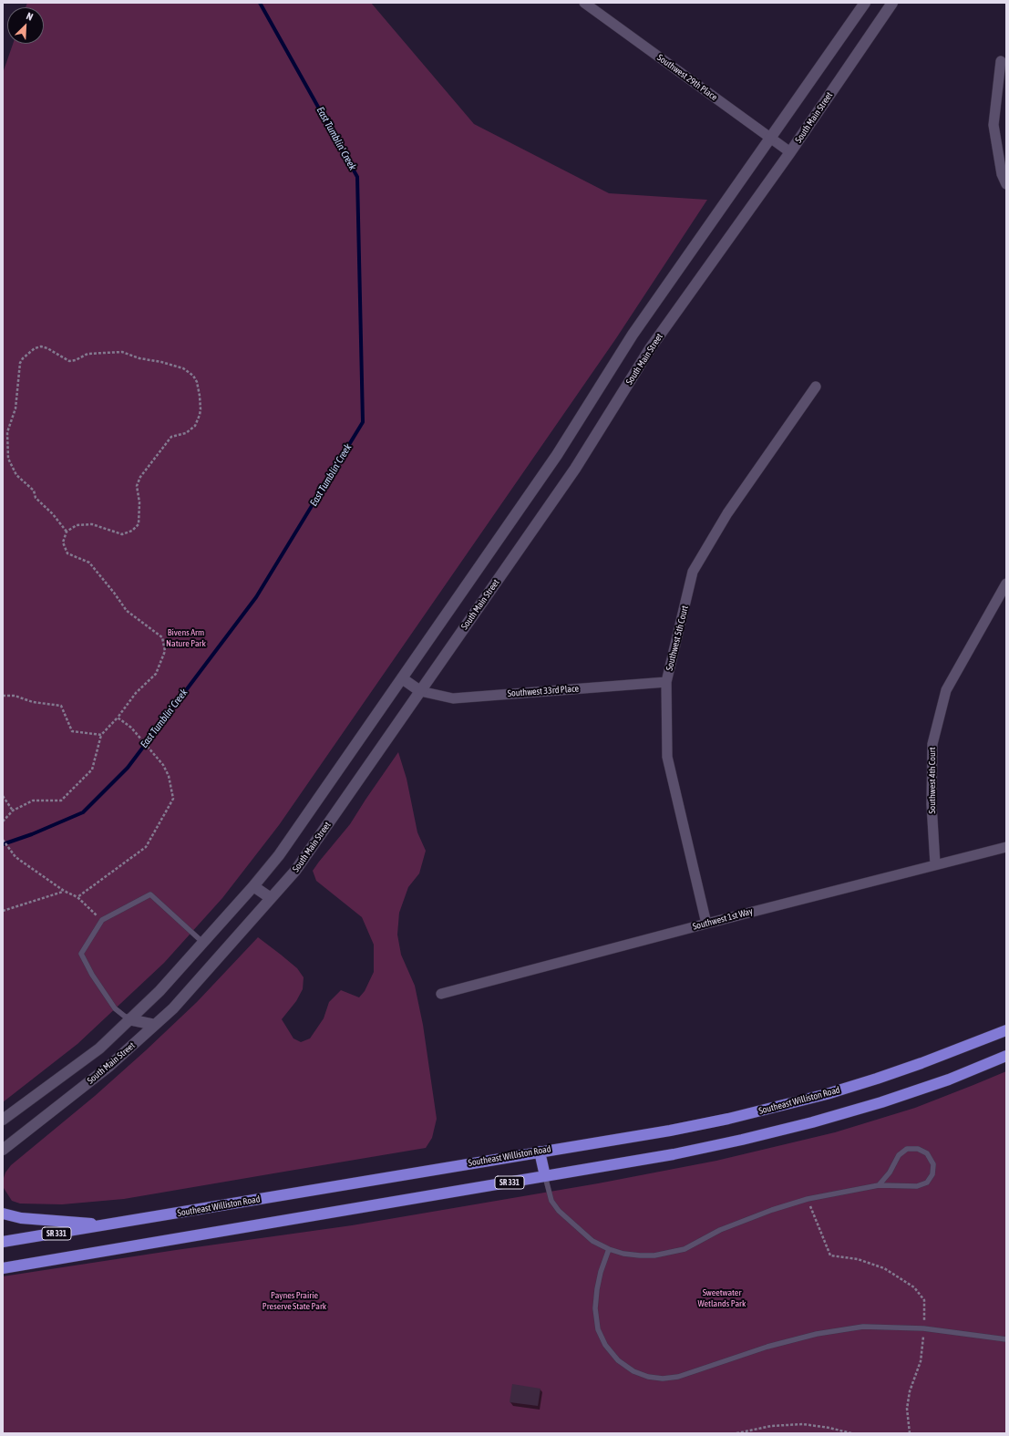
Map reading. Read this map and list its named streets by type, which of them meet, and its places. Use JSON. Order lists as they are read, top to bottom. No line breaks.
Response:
{"streets":{"highway":["Southeast Williston Road","SR 331"],"main road":["South Main Street"],"street":["Southwest 29th Place","Southwest 5th Court","Southwest 33rd Place","Southwest 4th Court","Southwest 1st Way"]},"crossings":[["Southwest 29th Place","South Main Street"],["South Main Street","Southwest 33rd Place"],["Southwest 5th Court","Southwest 33rd Place"],["Southwest 5th Court","Southwest 1st Way"],["Southwest 4th Court","Southwest 1st Way"]],"water":["East Tumblin' Creek"],"parks":["Bivens Arm Nature Park","Sweetwater Wetlands Park","Paynes Prairie Preserve State Park"],"north":"top right"}
